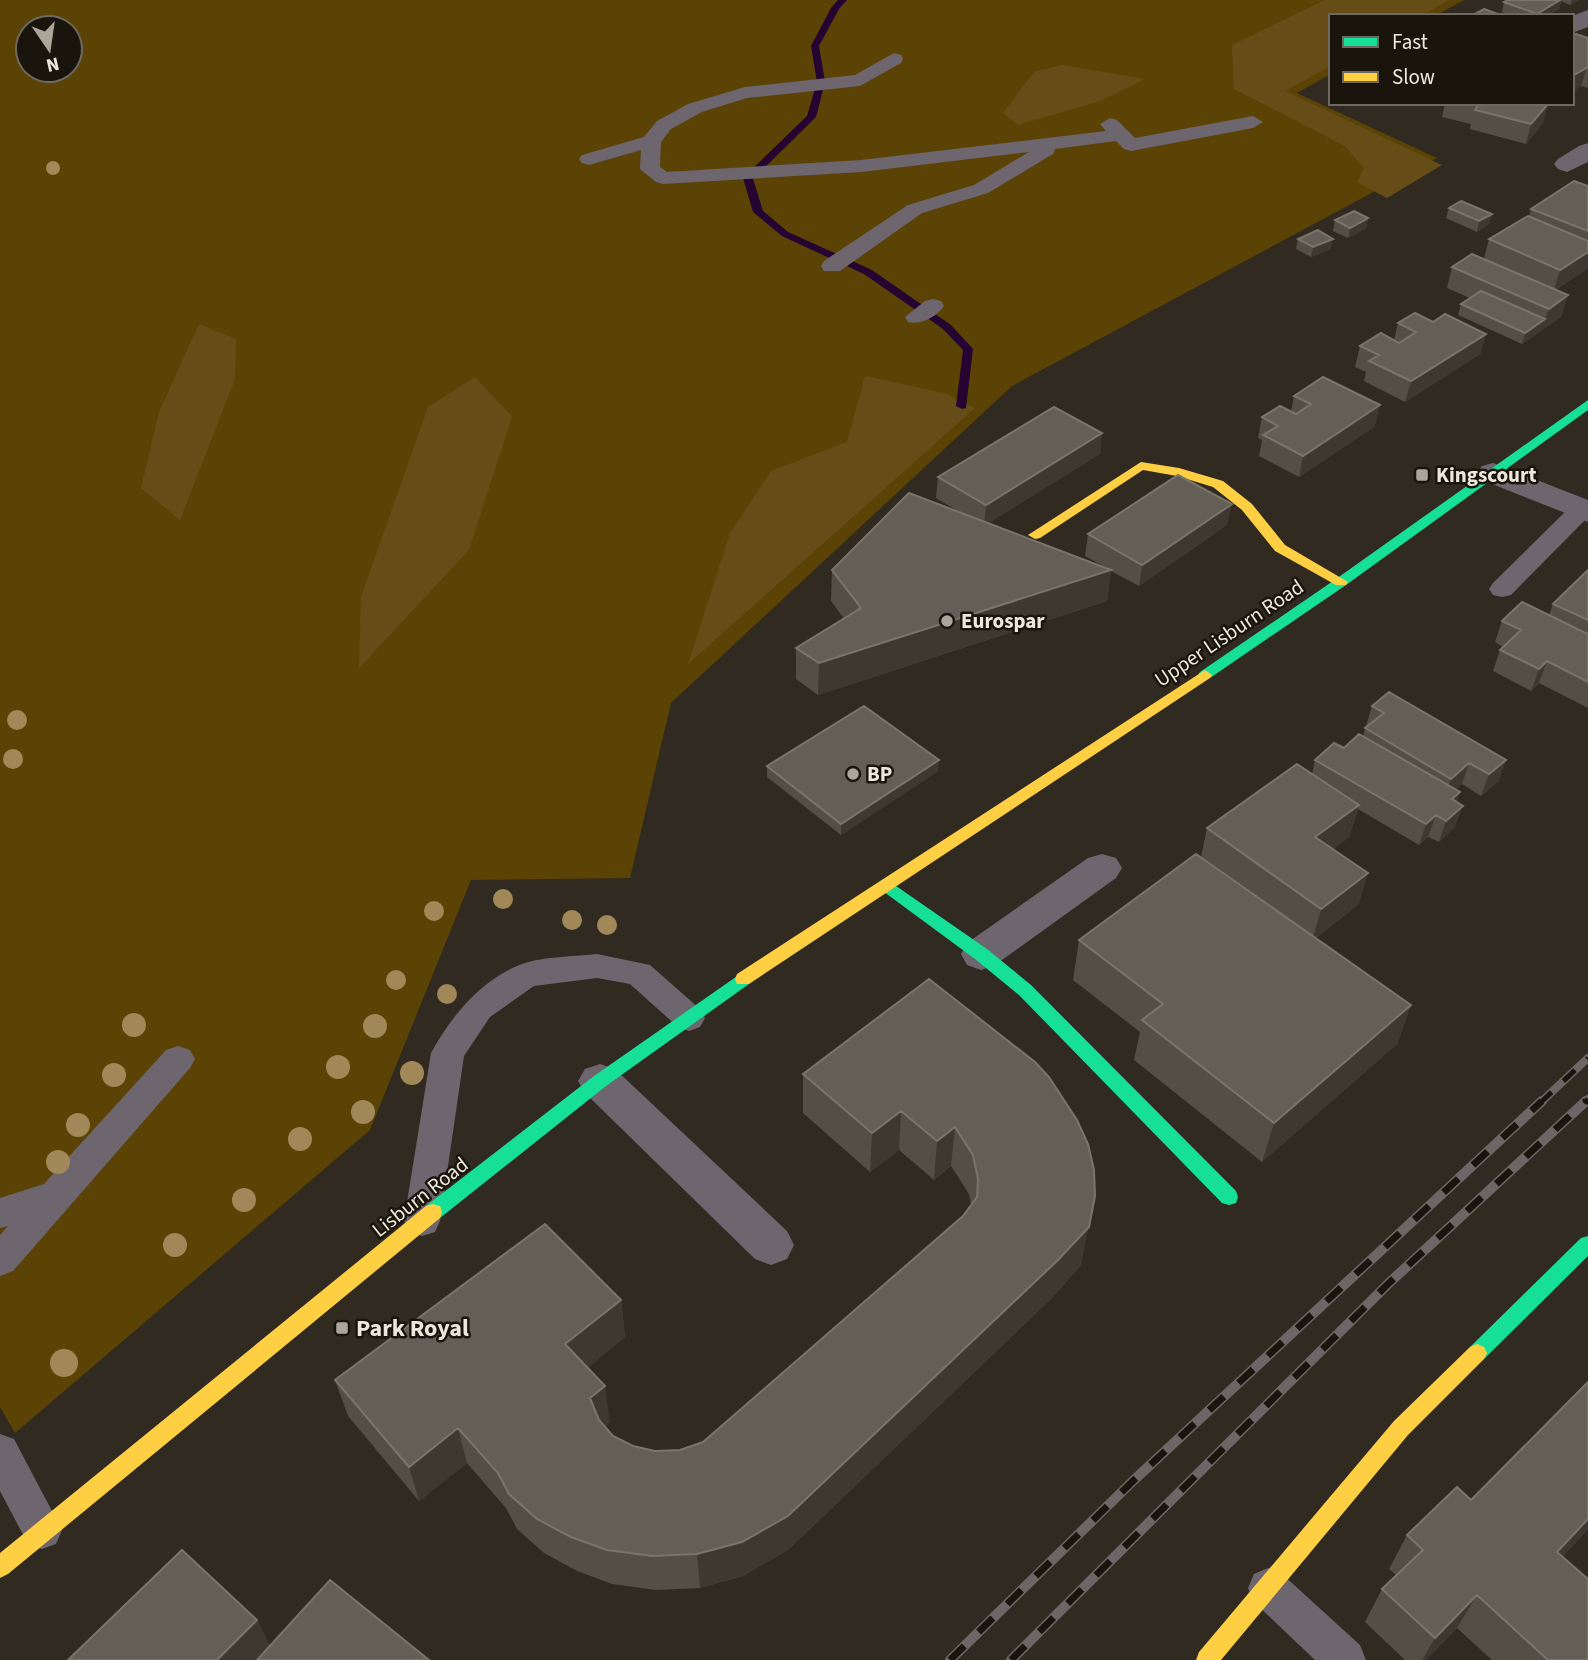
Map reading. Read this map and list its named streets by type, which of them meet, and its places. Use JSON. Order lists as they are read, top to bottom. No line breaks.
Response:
{"streets":{"main road":["Upper Lisburn Road","Lisburn Road"]},"crossings":[["Upper Lisburn Road","Lisburn Road"]],"places":{"transit":["Kingscourt","Park Royal"],"other":["Eurospar","BP"]},"legend":["Fast","Slow"],"north":"bottom"}
